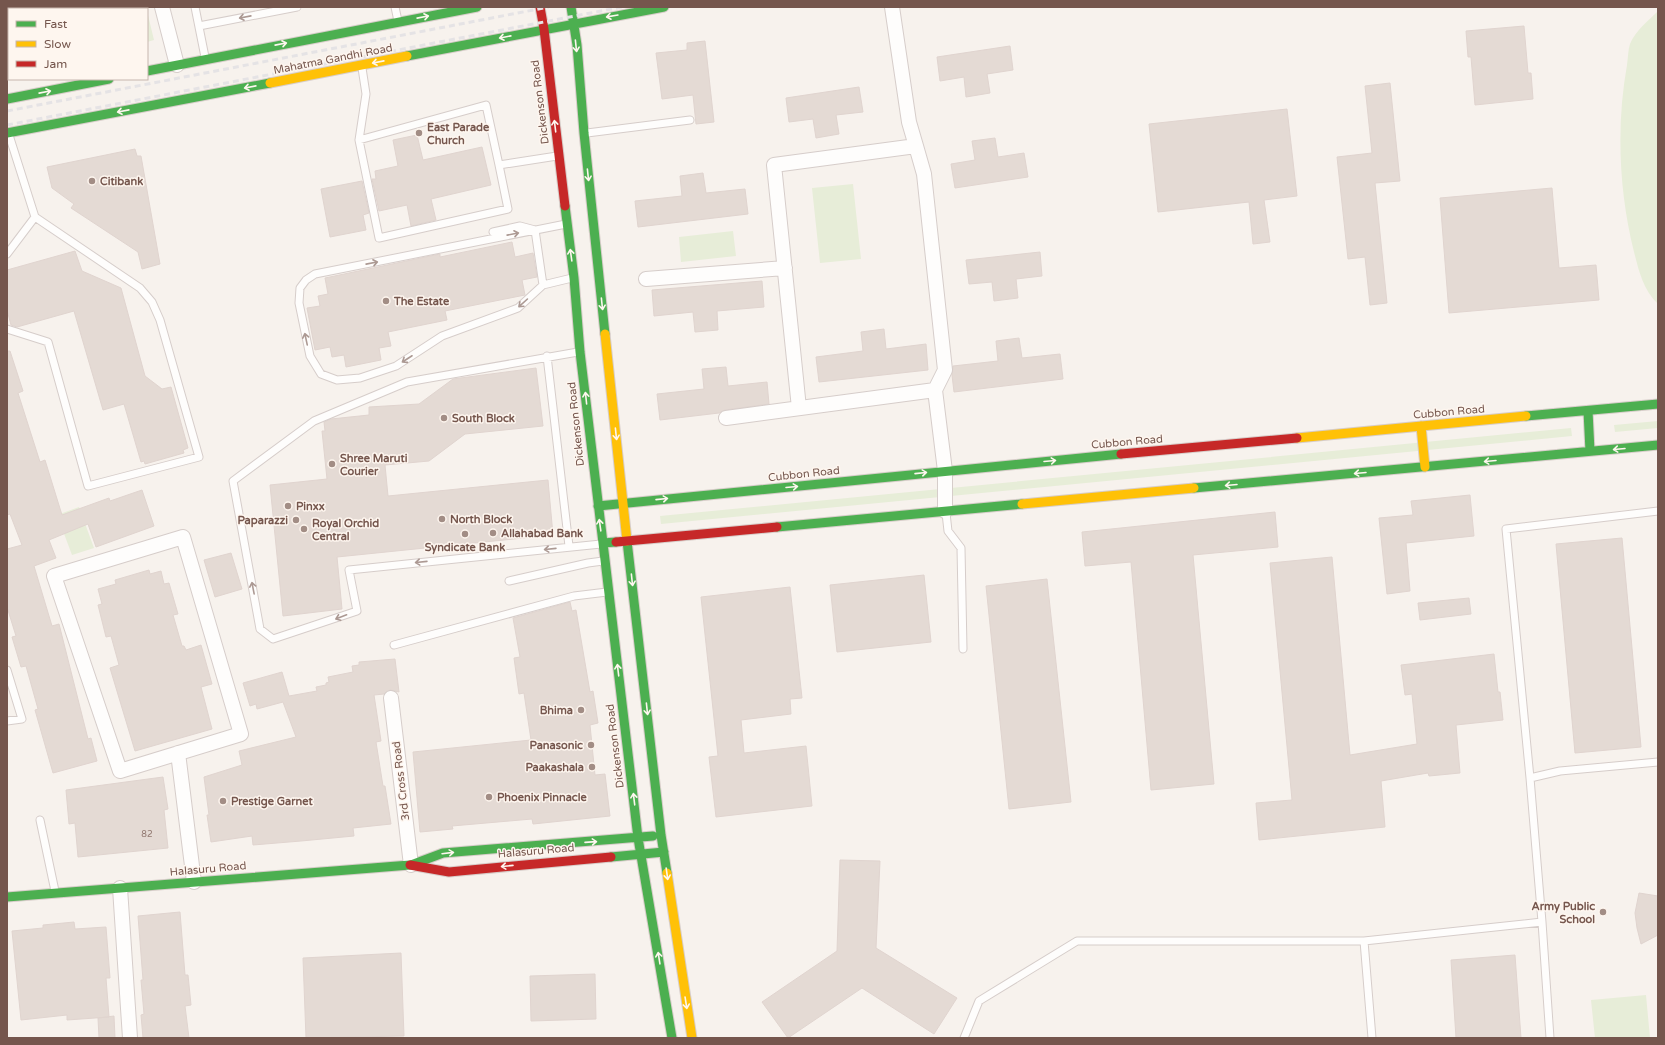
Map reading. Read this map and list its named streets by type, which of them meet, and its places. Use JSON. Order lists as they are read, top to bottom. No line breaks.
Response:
{"streets":{"main road":["Mahatma Gandhi Road","Dickenson Road","Cubbon Road","Halasuru Road"],"street":["3rd Cross Road"]},"crossings":[["Mahatma Gandhi Road","Dickenson Road"],["Dickenson Road","Cubbon Road"],["Dickenson Road","Halasuru Road"],["3rd Cross Road","Halasuru Road"]],"places":["East Parade Church","Citibank","The Estate","South Block","Shree Maruti Courier","Pinxx","North Block","Paparazzi","Royal Orchid Central","Allahabad Bank","Syndicate Bank","Bhima","Panasonic","Paakashala","Phoenix Pinnacle","Prestige Garnet","Army Public School"],"house_numbers":["82"],"legend":["Fast","Slow","Jam"]}
